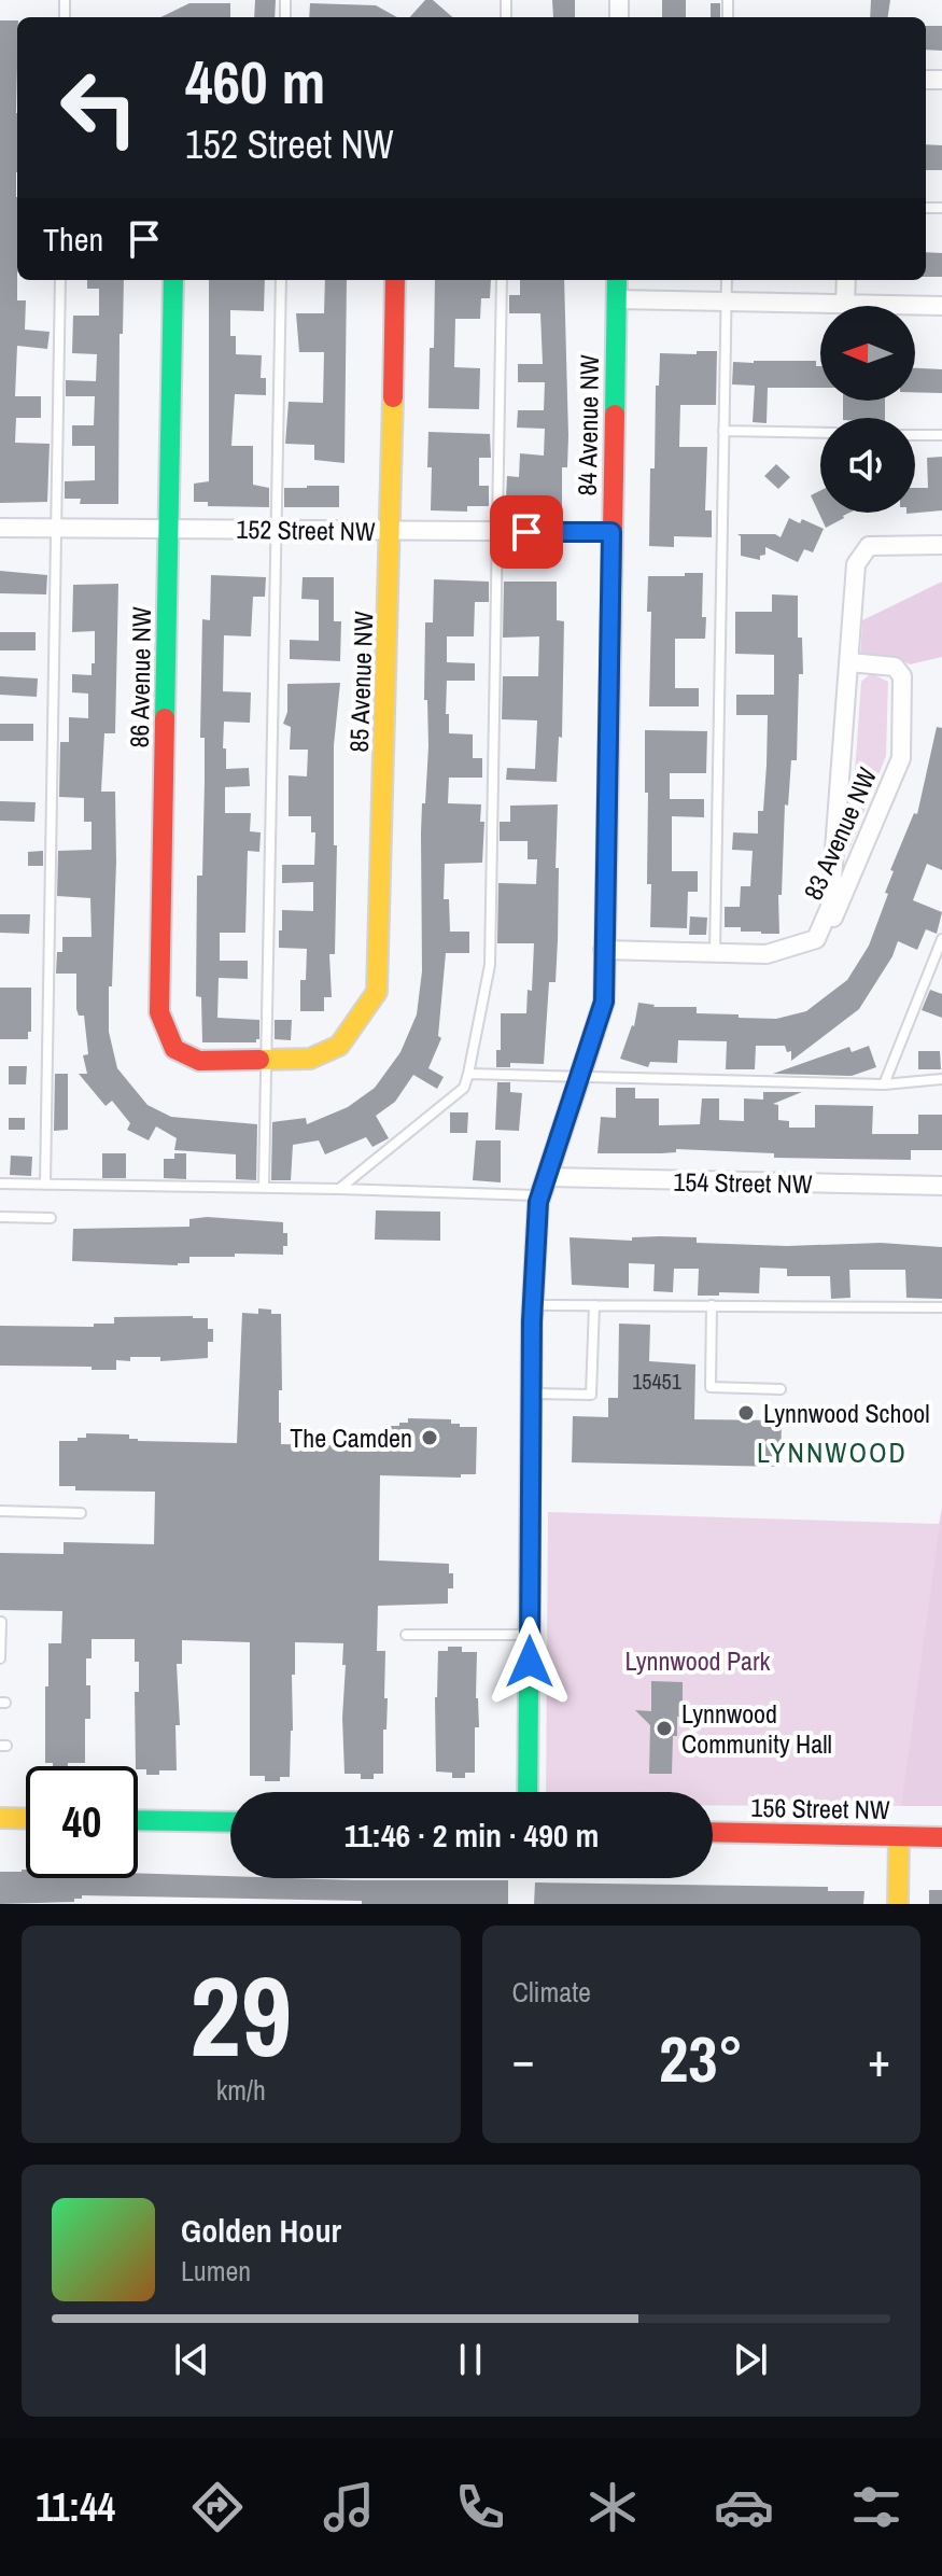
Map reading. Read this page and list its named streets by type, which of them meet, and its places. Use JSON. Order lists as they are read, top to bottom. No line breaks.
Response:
{"streets":{"street":["84 Avenue NW","152 Street NW","86 Avenue NW","85 Avenue NW","83 Avenue NW","154 Street NW","156 Street NW"]},"crossings":[["84 Avenue NW","152 Street NW"],["84 Avenue NW","154 Street NW"],["152 Street NW","86 Avenue NW"],["152 Street NW","85 Avenue NW"],["86 Avenue NW","85 Avenue NW"]],"districts":["LYNNWOOD"],"parks":["Lynnwood Park"],"places":["Lynnwood School","The Camden","Lynnwood Community Hall"],"house_numbers":["15451"],"north":"left","page":{"turn":["460 m","152 Street NW"],"then":"Then","limit":"40","trip":"11:46 · 2 min · 490 m","tile":[["29","km/h"],"Climate"],"heat":["−","23°","+"],"song":["Golden Hour","Lumen"],"tabs":"11:44"}}
